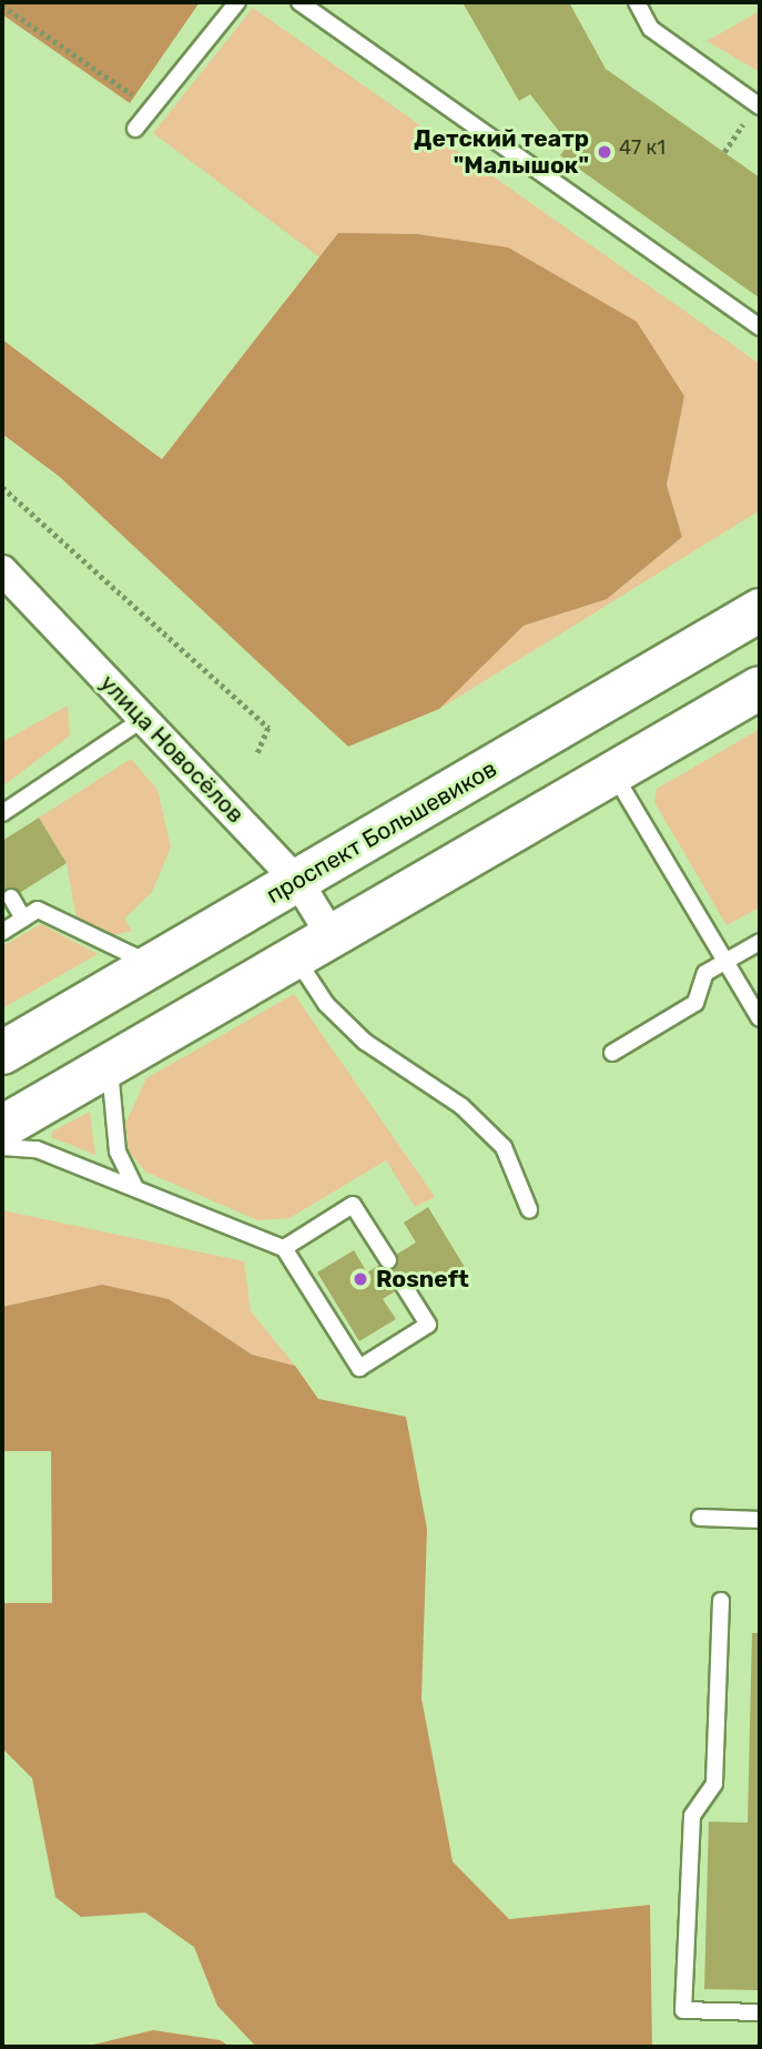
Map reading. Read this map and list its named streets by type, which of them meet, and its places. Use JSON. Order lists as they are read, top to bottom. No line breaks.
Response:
{"streets":{"main road":["проспект Большевиков"],"street":["улица Новосёлов"]},"crossings":[["улица Новосёлов","проспект Большевиков"]],"places":["Детский театр \"Малышок\"","Rosneft"],"house_numbers":["47 к1"]}
